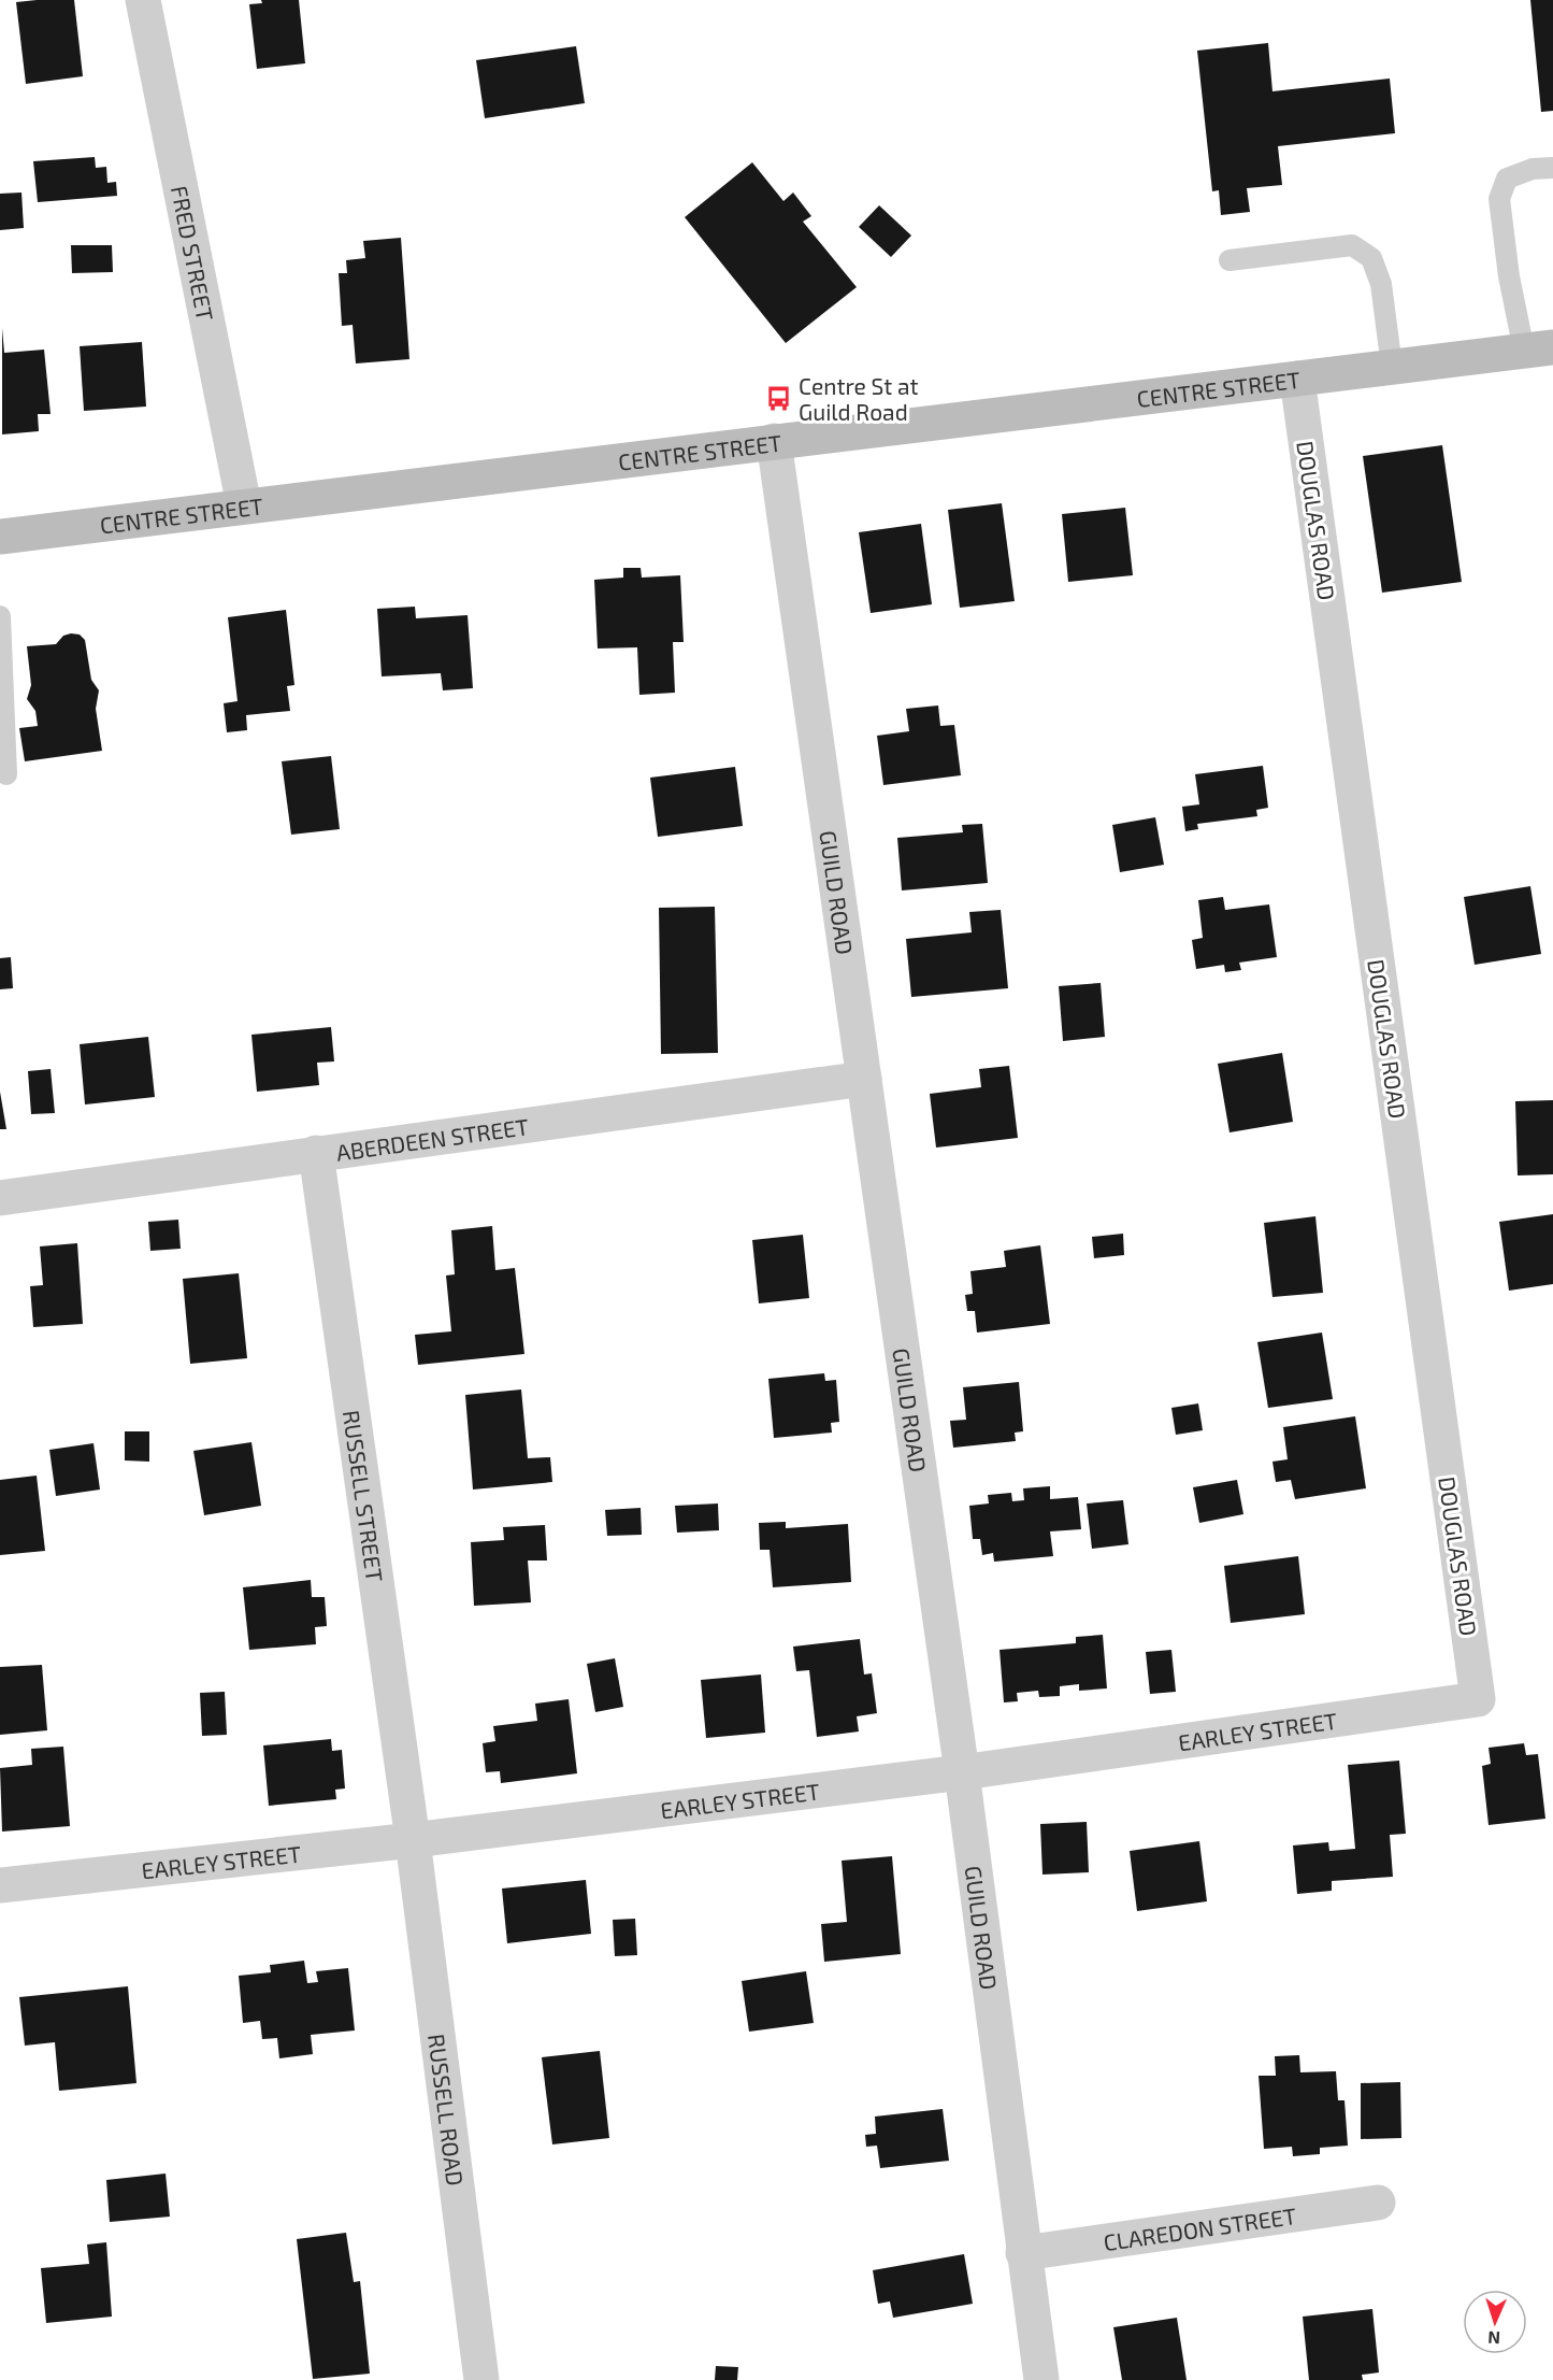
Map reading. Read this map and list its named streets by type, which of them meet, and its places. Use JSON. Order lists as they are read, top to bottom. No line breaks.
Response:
{"streets":{"main road":["CENTRE STREET"],"street":["FRED STREET","DOUGLAS ROAD","GUILD ROAD","ABERDEEN STREET","RUSSELL STREET","EARLEY STREET","RUSSELL ROAD","CLAREDON STREET"]},"crossings":[["FRED STREET","CENTRE STREET"],["CENTRE STREET","DOUGLAS ROAD"],["CENTRE STREET","GUILD ROAD"],["DOUGLAS ROAD","EARLEY STREET"],["GUILD ROAD","ABERDEEN STREET"],["GUILD ROAD","EARLEY STREET"],["GUILD ROAD","CLAREDON STREET"],["ABERDEEN STREET","RUSSELL STREET"],["RUSSELL STREET","EARLEY STREET"],["RUSSELL STREET","RUSSELL ROAD"],["EARLEY STREET","RUSSELL ROAD"]],"places":{"bus stop":["Centre St at Guild Road"]},"north":"bottom"}
